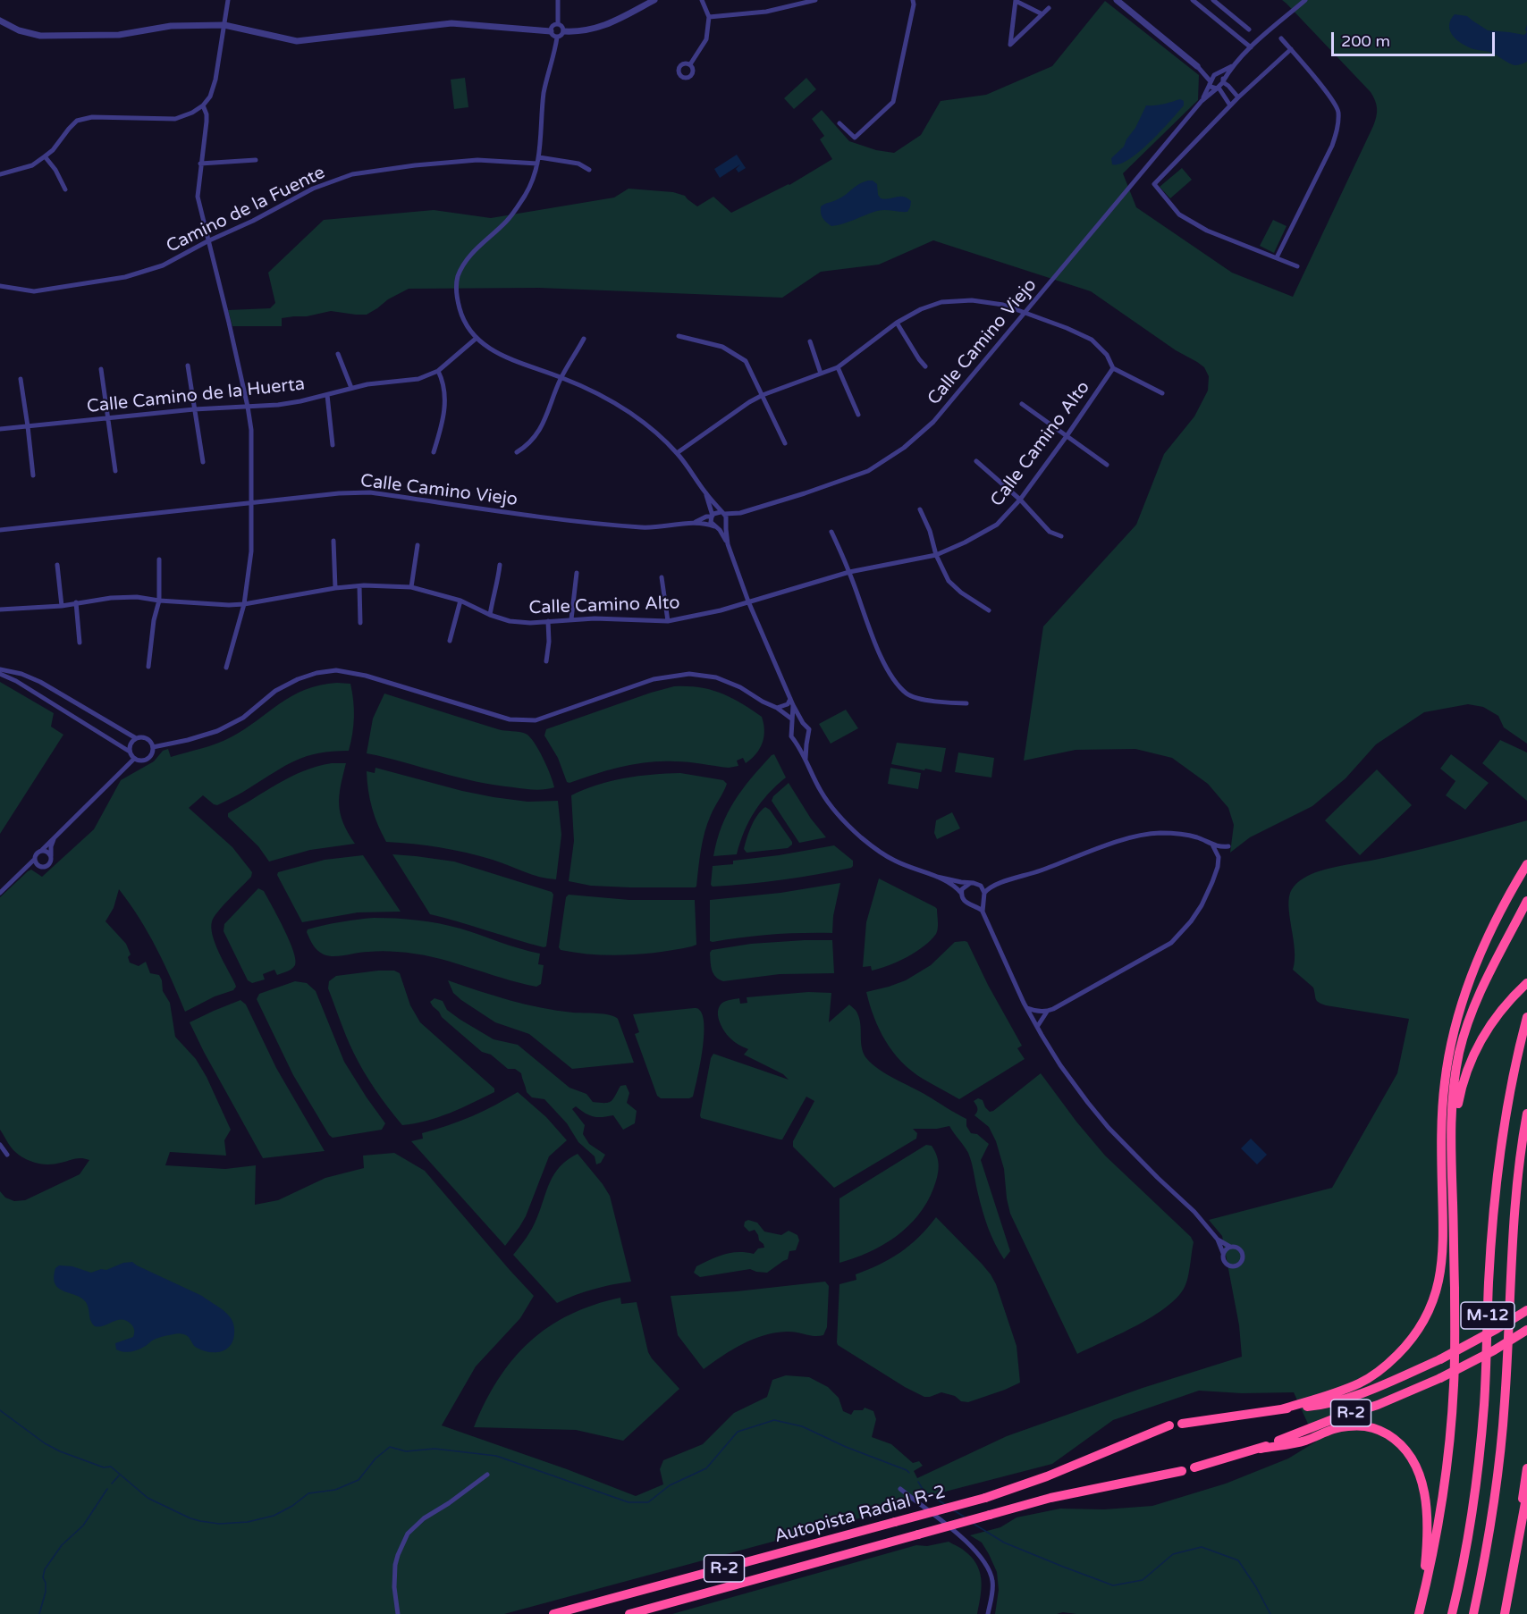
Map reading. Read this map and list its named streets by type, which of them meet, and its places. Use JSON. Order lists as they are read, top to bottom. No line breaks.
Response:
{"streets":{"highway":["M-12","R-2","Autopista Radial R-2"],"street":["Camino de la Fuente","Calle Camino Viejo","Calle Camino de la Huerta","Calle Camino Alto"]},"scale_bar":"200 m"}
